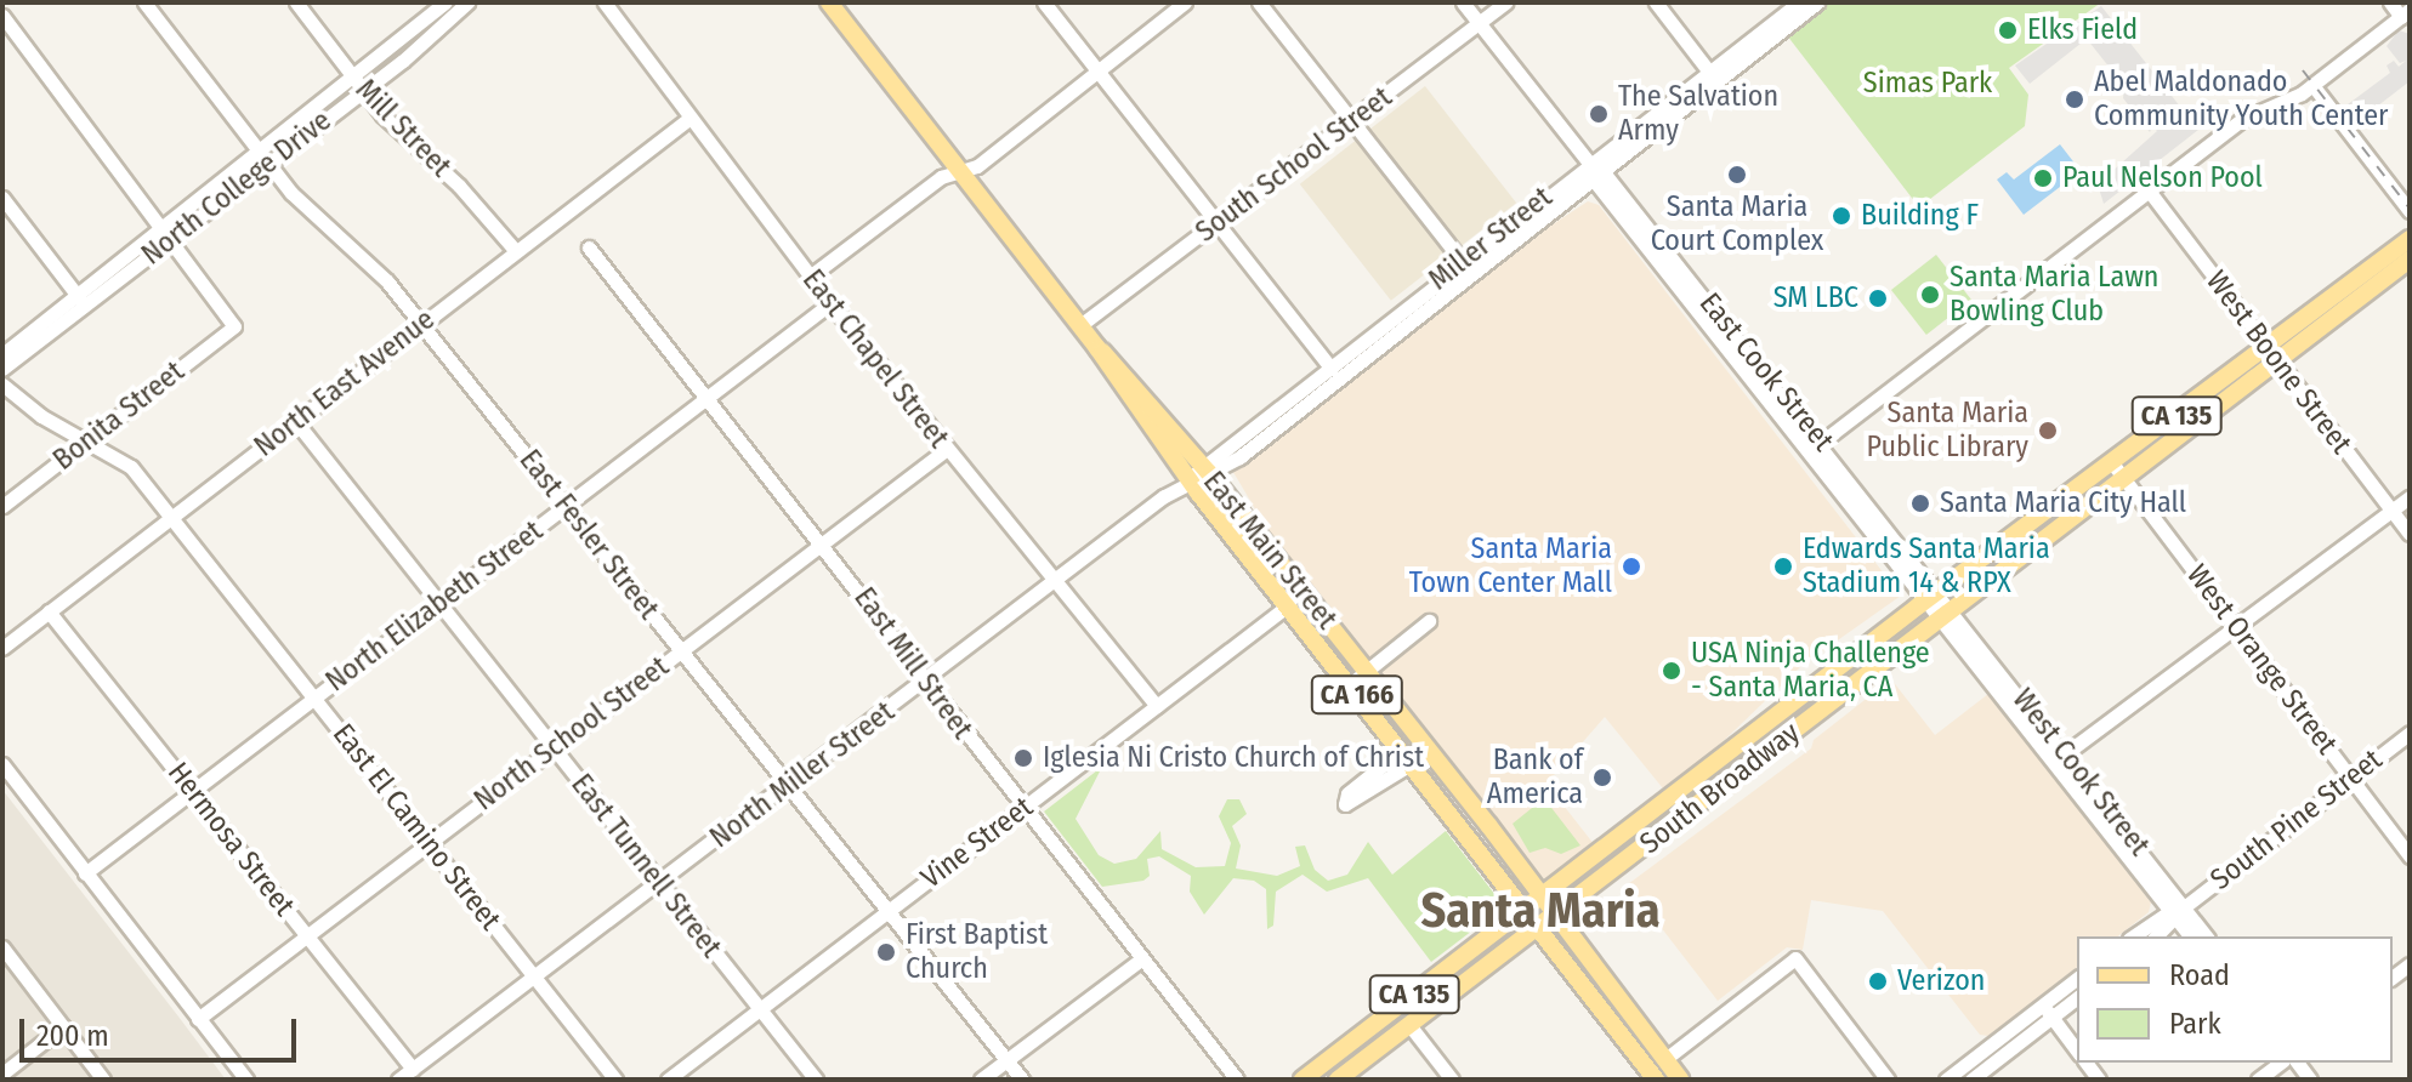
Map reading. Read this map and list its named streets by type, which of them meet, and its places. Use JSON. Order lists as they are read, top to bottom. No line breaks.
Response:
{"streets":{"main road":["CA 135","East Main Street","CA 166","South Broadway"],"street":["Mill Street","South School Street","North College Drive","Miller Street","East Chapel Street","West Boone Street","East Cook Street","North East Avenue","Bonita Street","East Fesler Street","North Elizabeth Street","West Orange Street","East Mill Street","North School Street","West Cook Street","North Miller Street","South Pine Street","East El Camino Street","Hermosa Street","Vine Street","East Tunnell Street"]},"crossings":[["Mill Street","North College Drive"],["Mill Street","North East Avenue"],["South School Street","East Cook Street"],["South School Street","East Main Street"],["North College Drive","Bonita Street"],["North College Drive","East Fesler Street"],["Miller Street","East Cook Street"],["Miller Street","East Main Street"],["Miller Street","North Miller Street"],["East Chapel Street","North East Avenue"],["East Chapel Street","North Elizabeth Street"],["East Chapel Street","North School Street"],["East Chapel Street","North Miller Street"],["East Chapel Street","Vine Street"],["West Boone Street","South Broadway"],["East Cook Street","West Cook Street"],["East Cook Street","South Broadway"],["North East Avenue","East Fesler Street"],["North East Avenue","East El Camino Street"],["North East Avenue","Hermosa Street"],["North East Avenue","East Tunnell Street"],["Bonita Street","East El Camino Street"],["CA 135","East Main Street"],["CA 135","CA 166"],["CA 135","South Broadway"],["East Fesler Street","North Elizabeth Street"],["East Fesler Street","North School Street"],["East Fesler Street","North Miller Street"],["East Fesler Street","Vine Street"],["East Main Street","CA 166"],["East Main Street","North Miller Street"],["East Main Street","South Broadway"],["East Main Street","Vine Street"],["North Elizabeth Street","East Mill Street"],["North Elizabeth Street","East El Camino Street"],["North Elizabeth Street","Hermosa Street"],["North Elizabeth Street","East Tunnell Street"],["West Orange Street","South Broadway"],["West Orange Street","South Pine Street"],["East Mill Street","North School Street"],["East Mill Street","North Miller Street"],["East Mill Street","Vine Street"],["CA 166","South Broadway"],["North School Street","East El Camino Street"],["North School Street","Hermosa Street"],["North School Street","East Tunnell Street"],["West Cook Street","South Broadway"],["West Cook Street","South Pine Street"],["North Miller Street","East El Camino Street"],["North Miller Street","Hermosa Street"],["North Miller Street","East Tunnell Street"],["Vine Street","East Tunnell Street"]],"districts":["Santa Maria"],"parks":["Simas Park"],"places":["Elks Field","Abel Maldonado Community Youth Center","The Salvation Army","Santa Maria Court Complex","Paul Nelson Pool","Building F","Santa Maria Lawn Bowling Club","SM LBC","Santa Maria Public Library","Santa Maria City Hall","Santa Maria Town Center Mall","Edwards Santa Maria Stadium 14 & RPX","USA Ninja Challenge - Santa Maria, CA","Iglesia Ni Cristo Church of Christ","Bank of America","First Baptist Church","Verizon"],"legend":["Road","Park"],"scale_bar":"200 m"}
